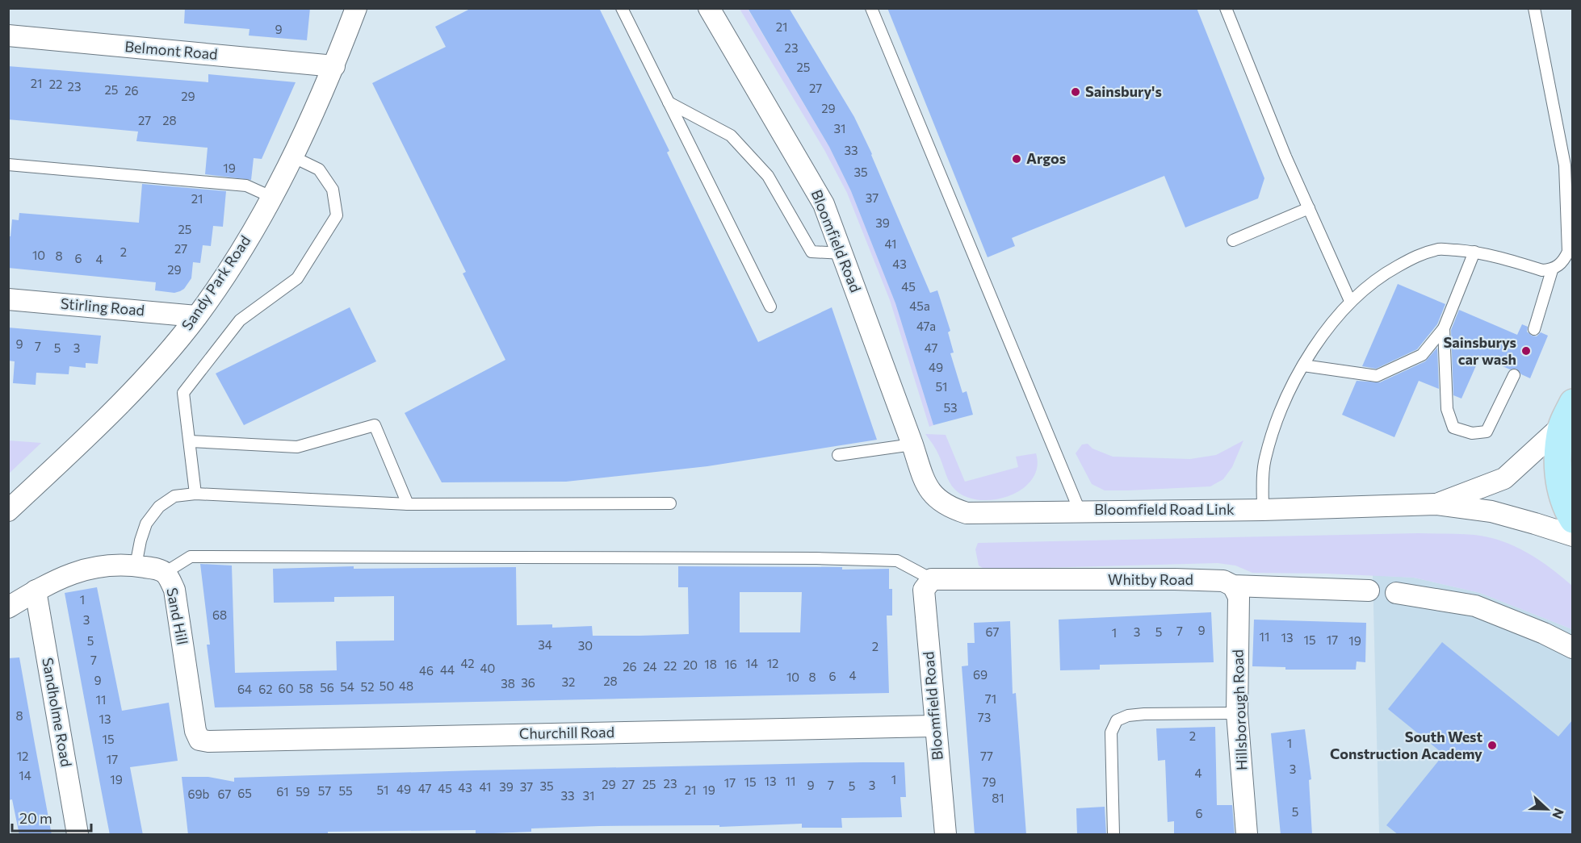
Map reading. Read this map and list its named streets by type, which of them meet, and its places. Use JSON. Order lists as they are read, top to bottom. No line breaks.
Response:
{"streets":{"street":["Belmont Road","Bloomfield Road","Sandy Park Road","Stirling Road","Bloomfield Road Link","Whitby Road","Sand Hill","Hillsborough Road","Sandholme Road","Churchill Road"]},"crossings":[["Belmont Road","Sandy Park Road"],["Bloomfield Road","Bloomfield Road Link"],["Bloomfield Road","Whitby Road"],["Bloomfield Road","Churchill Road"],["Sandy Park Road","Stirling Road"],["Whitby Road","Hillsborough Road"],["Sand Hill","Sandholme Road"],["Sand Hill","Churchill Road"]],"places":["Sainsbury's","Argos","Sainsburys car wash","South West Construction Academy"],"house_numbers":["21","9","23","25","21","22","23","27","25","26","29","29","27","28","31","33","19","35","37","21","39","25","41","27","2","10","8","6","4","43","29","45","45a","47a","9","7","5","3","47","49","51","53","1","68","3","9","7","67","3","5","1","11","13","15","17","5","19","34","30","2","7","42","14","12","18","16","20","22","26","24","40","44","46","69","4","6","10","8","9","28","32","36","38","50","48","54","52","56","60","58","64","62","71","11","8","73","13","2","15","1","12","77","17","3","4","14","19","1","13","11","15","79","17","23","29","27","25","9","7","3","35","5","41","39","37","43","47","45","49","51","21","19","57","55","61","59","65","69b","67","33","31","81","5","6"],"scale_bar":"20 m","north":"right"}
